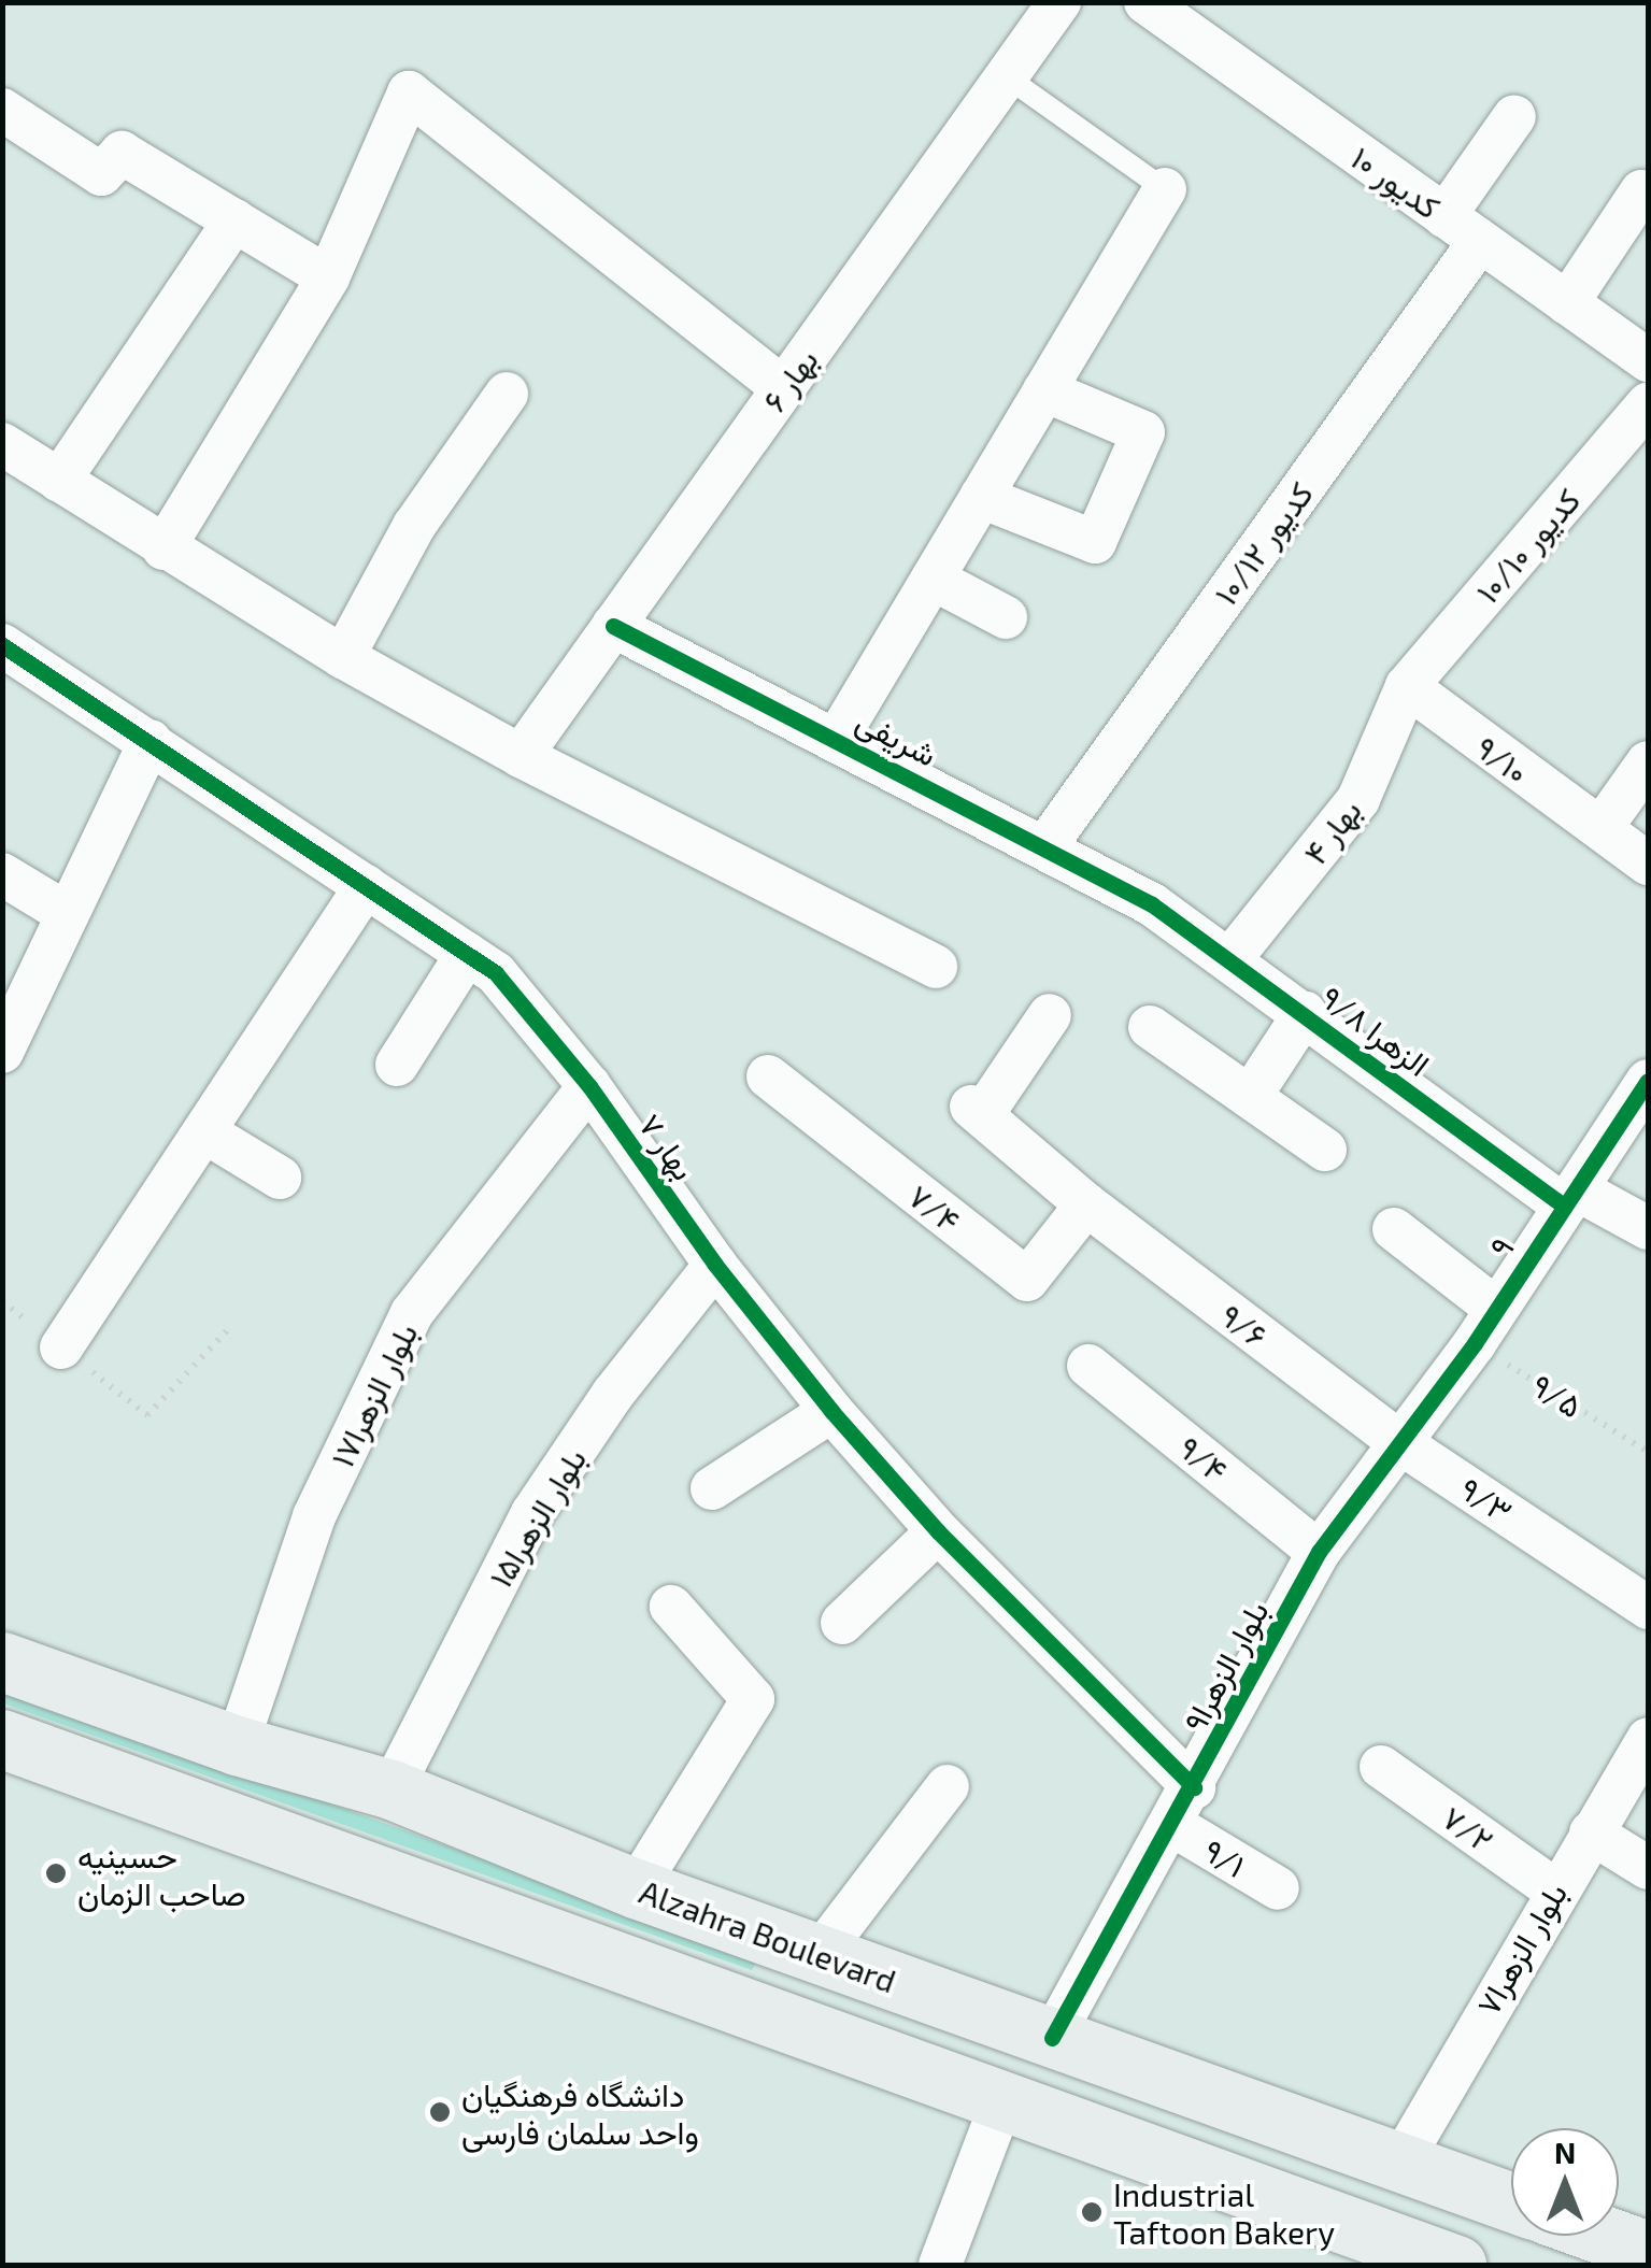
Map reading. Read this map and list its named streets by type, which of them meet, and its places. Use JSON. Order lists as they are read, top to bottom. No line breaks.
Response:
{"streets":{"main road":["Alzahra Boulevard"],"street":["کدیور ۱۰","بهار ۶","کدیور ۱۰/۱۲","کدیور ۱۰/۱۰","شریفی","۹/۱۰","بهار ۴","الزهرا ۹/۸","بهار ۷","۷/۴","۹","۹/۶","بلوار الزهرا۱۷","۹/۴","۹/۳","بلوار الزهرا۱۵","بلوار الزهرا۹","۷/۲","۹/۱","بلوار الزهرا۷"],"path":["۹/۵"]},"crossings":[["کدیور ۱۰","کدیور ۱۰/۱۲"],["بهار ۶","شریفی"],["کدیور ۱۰/۱۲","شریفی"],["کدیور ۱۰/۱۰","۹/۱۰"],["کدیور ۱۰/۱۰","بهار ۴"],["شریفی","الزهرا ۹/۸"],["۹/۱۰","بهار ۴"],["بهار ۴","الزهرا ۹/۸"],["الزهرا ۹/۸","۹"],["بهار ۷","بلوار الزهرا۱۷"],["بهار ۷","بلوار الزهرا۱۵"],["بهار ۷","بلوار الزهرا۹"],["۷/۴","۹/۶"],["۹","۹/۶"],["۹","۹/۵"],["۹","۹/۳"],["۹","بلوار الزهرا۹"],["۹/۶","۹/۳"],["۹/۶","بلوار الزهرا۹"],["بلوار الزهرا۱۷","Alzahra Boulevard"],["۹/۴","بلوار الزهرا۹"],["۹/۳","بلوار الزهرا۹"],["بلوار الزهرا۱۵","Alzahra Boulevard"],["بلوار الزهرا۹","۹/۱"],["بلوار الزهرا۹","Alzahra Boulevard"],["۷/۲","بلوار الزهرا۷"],["Alzahra Boulevard","بلوار الزهرا۷"]],"places":["حسینیه صاحب الزمان","دانشگاه فرهنگیان واحد سلمان فارسی","Industrial Taftoon Bakery"],"north":"top"}
